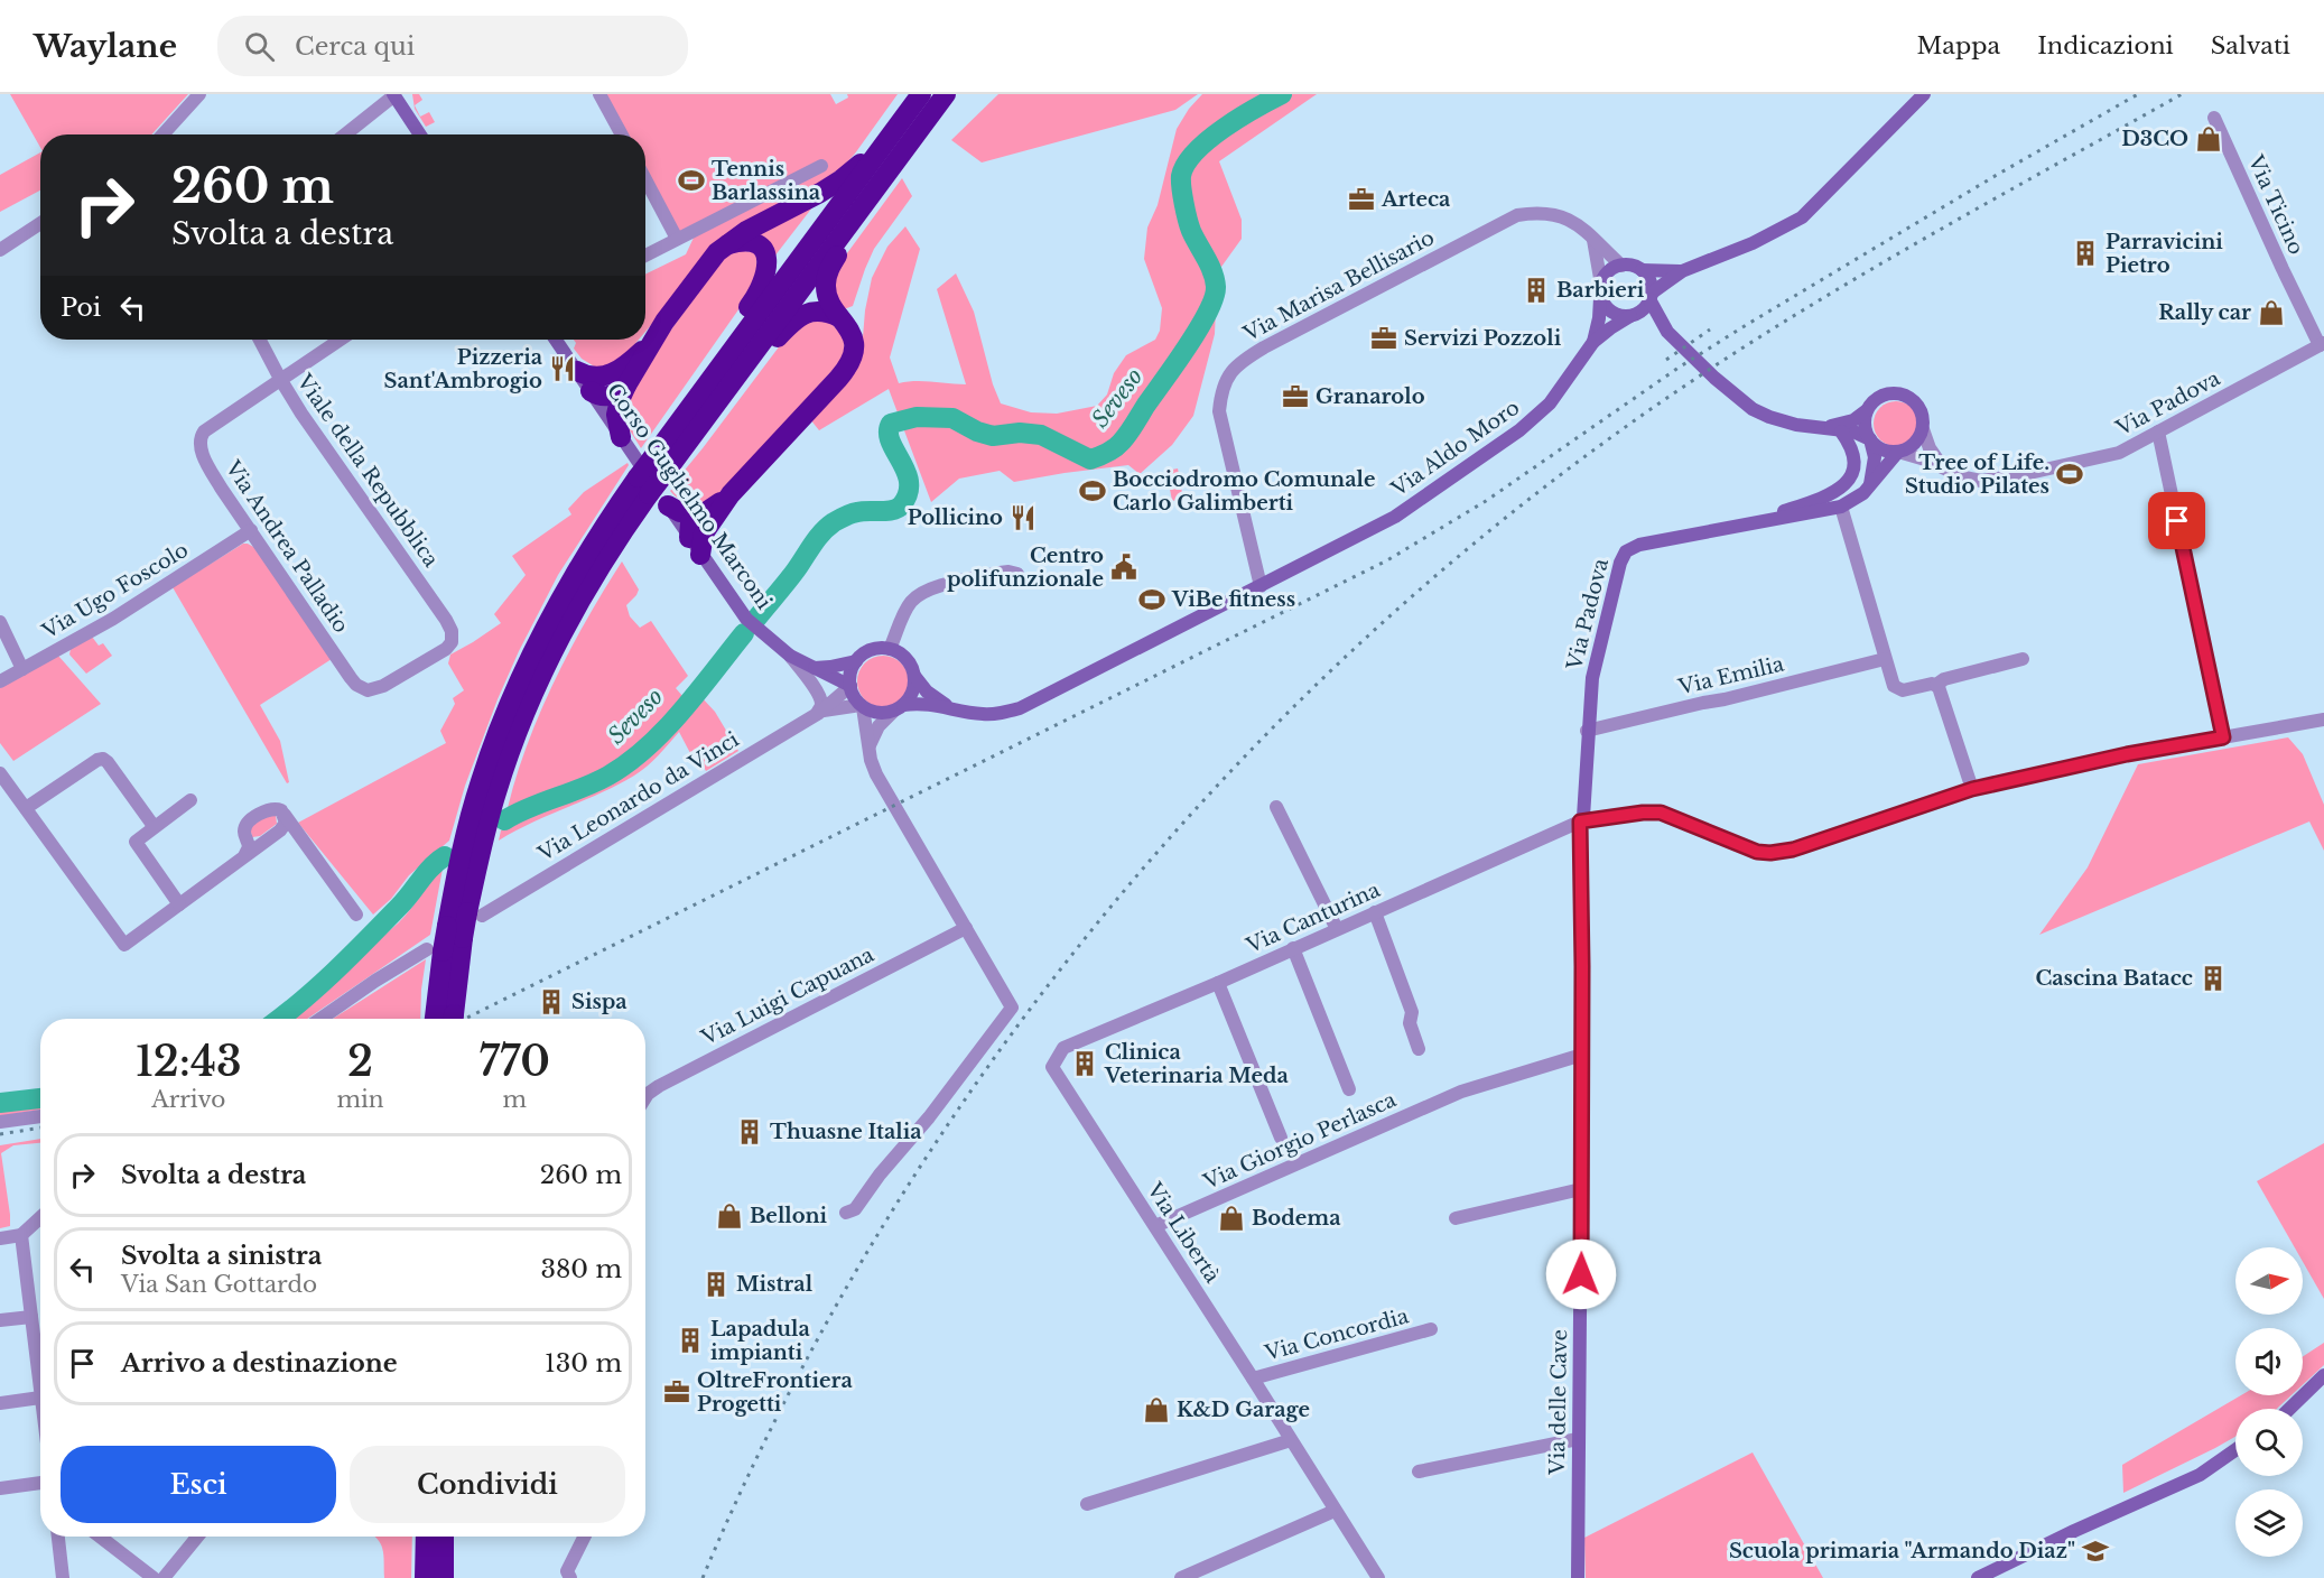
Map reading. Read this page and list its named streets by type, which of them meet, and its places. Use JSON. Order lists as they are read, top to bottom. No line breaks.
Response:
{"streets":{"street":["Via Ticino","Via Marisa Bellisario","Via Padova","Via Aldo Moro","Viale della Repubblica","Corso Guglielmo Marconi","Via Andrea Palladio","Via Ugo Foscolo","Via Emilia","Via Leonardo da Vinci","Via Canturina","Via Luigi Capuana","Via Giorgio Perlasca","Via Libertà","Via Concordia","Via delle Cave"]},"crossings":[["Via Ticino","Via Padova"],["Via Marisa Bellisario","Via Aldo Moro"],["Via Padova","Via Emilia"],["Via Padova","Via Canturina"],["Via Padova","Via delle Cave"],["Via Aldo Moro","Corso Guglielmo Marconi"],["Viale della Repubblica","Via Andrea Palladio"],["Via Andrea Palladio","Via Ugo Foscolo"],["Via Canturina","Via Libertà"],["Via Canturina","Via delle Cave"],["Via Giorgio Perlasca","Via Libertà"],["Via Giorgio Perlasca","Via delle Cave"],["Via Libertà","Via Concordia"]],"water":["Seveso"],"places":{"shop":["D3CO","Rally car","Belloni","Bodema","K&D Garage"],"sports":["Tennis Barlassina","Tree of Life. Studio Pilates","Bocciodromo Comunale Carlo Galimberti","ViBe fitness"],"office":["Arteca","Servizi Pozzoli","Granarolo","OltreFrontiera Progetti"],"building":["Parravicini Pietro","Barbieri","Cascina Batacc","Sispa","Clinica Veterinaria Meda","Thuasne Italia","Mistral","Lapadula impianti"],"restaurant":["Pizzeria Sant'Ambrogio","Pollicino"],"public building":["Centro polifunzionale"],"school or university":["Scuola primaria \"Armando Diaz\""]},"north":"right","page":{"header":"Waylane","search":"Cerca qui","nav":["Mappa","Indicazioni","Salvati"],"turn":["260 m","Svolta a destra"],"then":"Poi","eta":["12:43","Arrivo","2","min","770","m"],"list":[{"name":"Svolta a destra","value":"260 m"},{"name":"Svolta a sinistra","note":"Via San Gottardo","value":"380 m"},{"name":"Arrivo a destinazione","value":"130 m"}],"buttons":["Esci","Condividi"]}}
